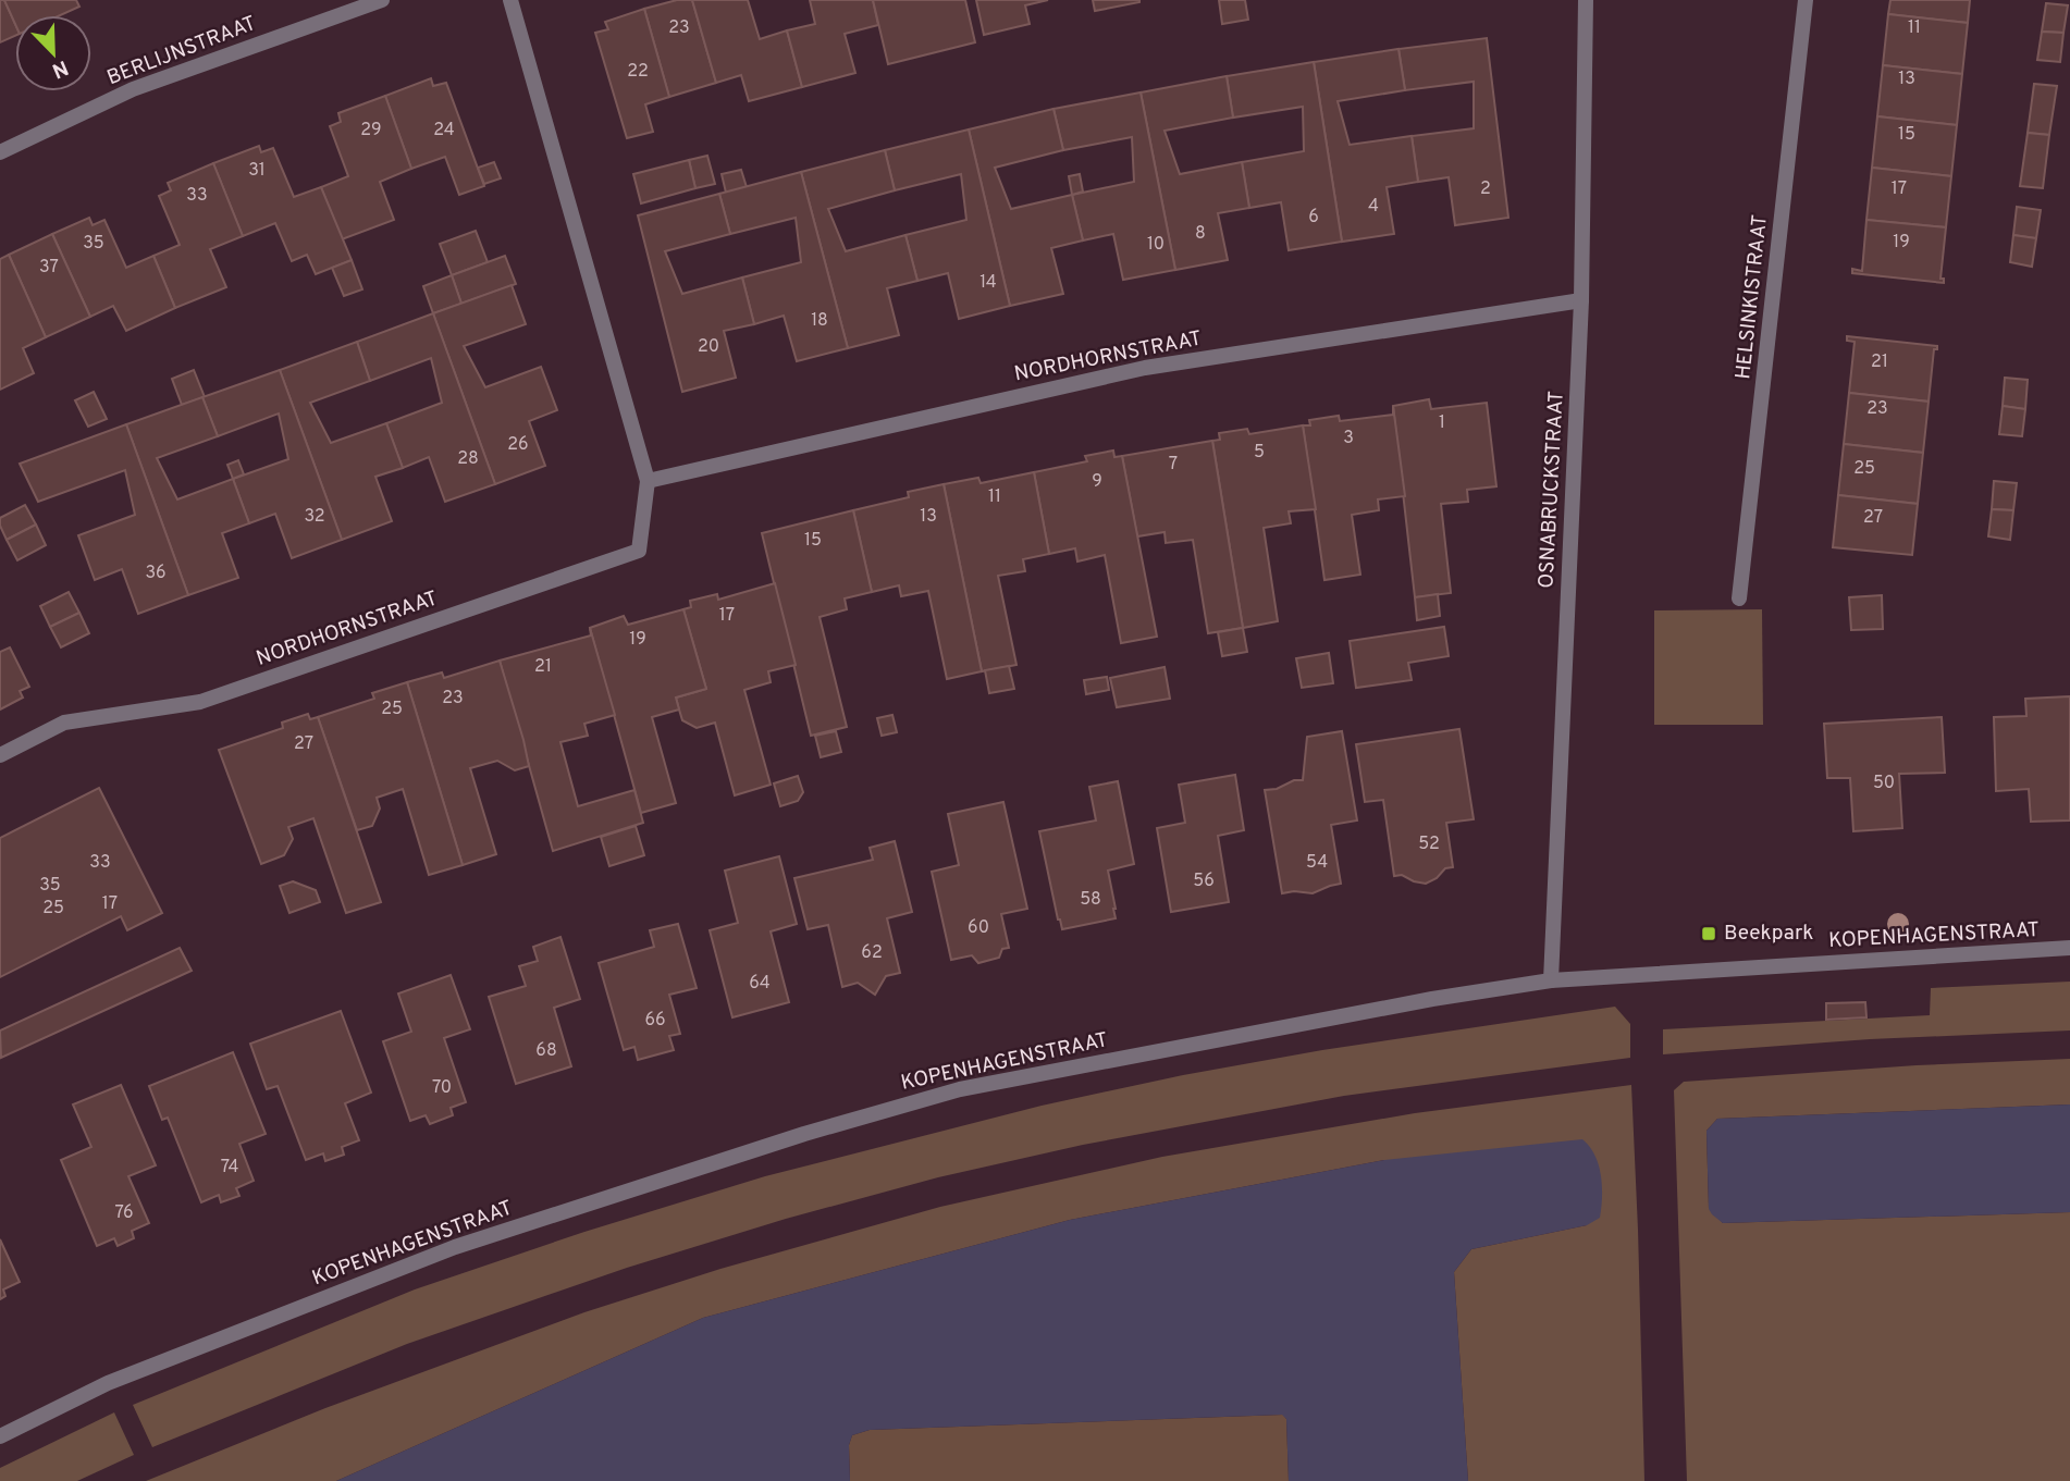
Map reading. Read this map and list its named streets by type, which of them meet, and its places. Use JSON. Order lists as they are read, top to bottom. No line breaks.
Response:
{"streets":{"street":["BERLIJNSTRAAT","HELSINKISTRAAT","NORDHORNSTRAAT","OSNABRUCKSTRAAT","KOPENHAGENSTRAAT"]},"crossings":[["NORDHORNSTRAAT","OSNABRUCKSTRAAT"],["OSNABRUCKSTRAAT","KOPENHAGENSTRAAT"]],"places":{"transit":["Beekpark"]},"house_numbers":["23","11","22","13","29","24","15","31","2","17","33","4","6","8","19","35","10","37","14","18","20","21","23","1","3","26","5","28","7","25","9","11","32","13","27","15","36","17","19","21","23","25","27","50","52","33","54","56","35","58","17","25","60","62","64","66","68","70","74","76"],"north":"bottom right"}
